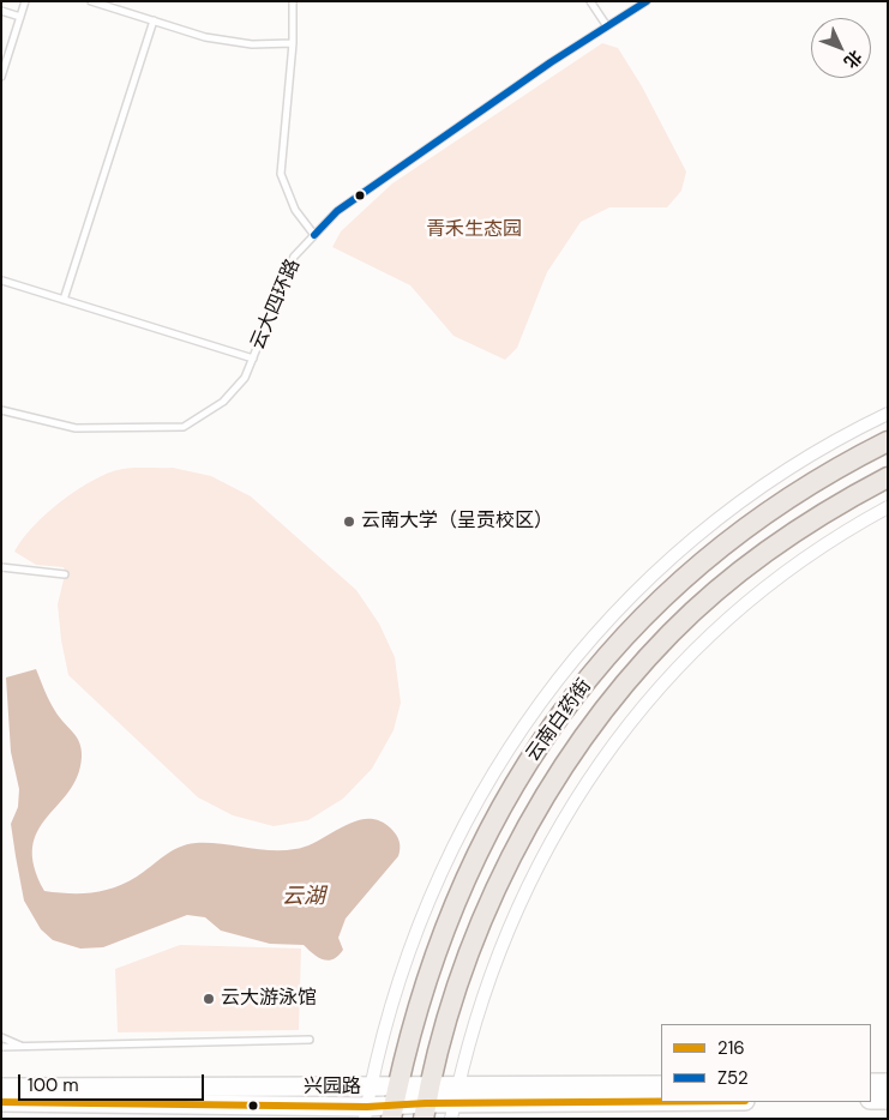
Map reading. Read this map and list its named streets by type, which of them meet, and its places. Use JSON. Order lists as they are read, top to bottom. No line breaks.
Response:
{"streets":{"main road":["云南白药街","兴园路"],"lane":["云大四环路"]},"crossings":[["云南白药街","兴园路"]],"water":["云湖"],"parks":["青禾生态园"],"places":["云南大学（呈贡校区）","云大游泳馆"],"lines":["transit line Z52","transit line 216"],"legend":["216","Z52"],"scale_bar":"100 m","north":"bottom right"}
